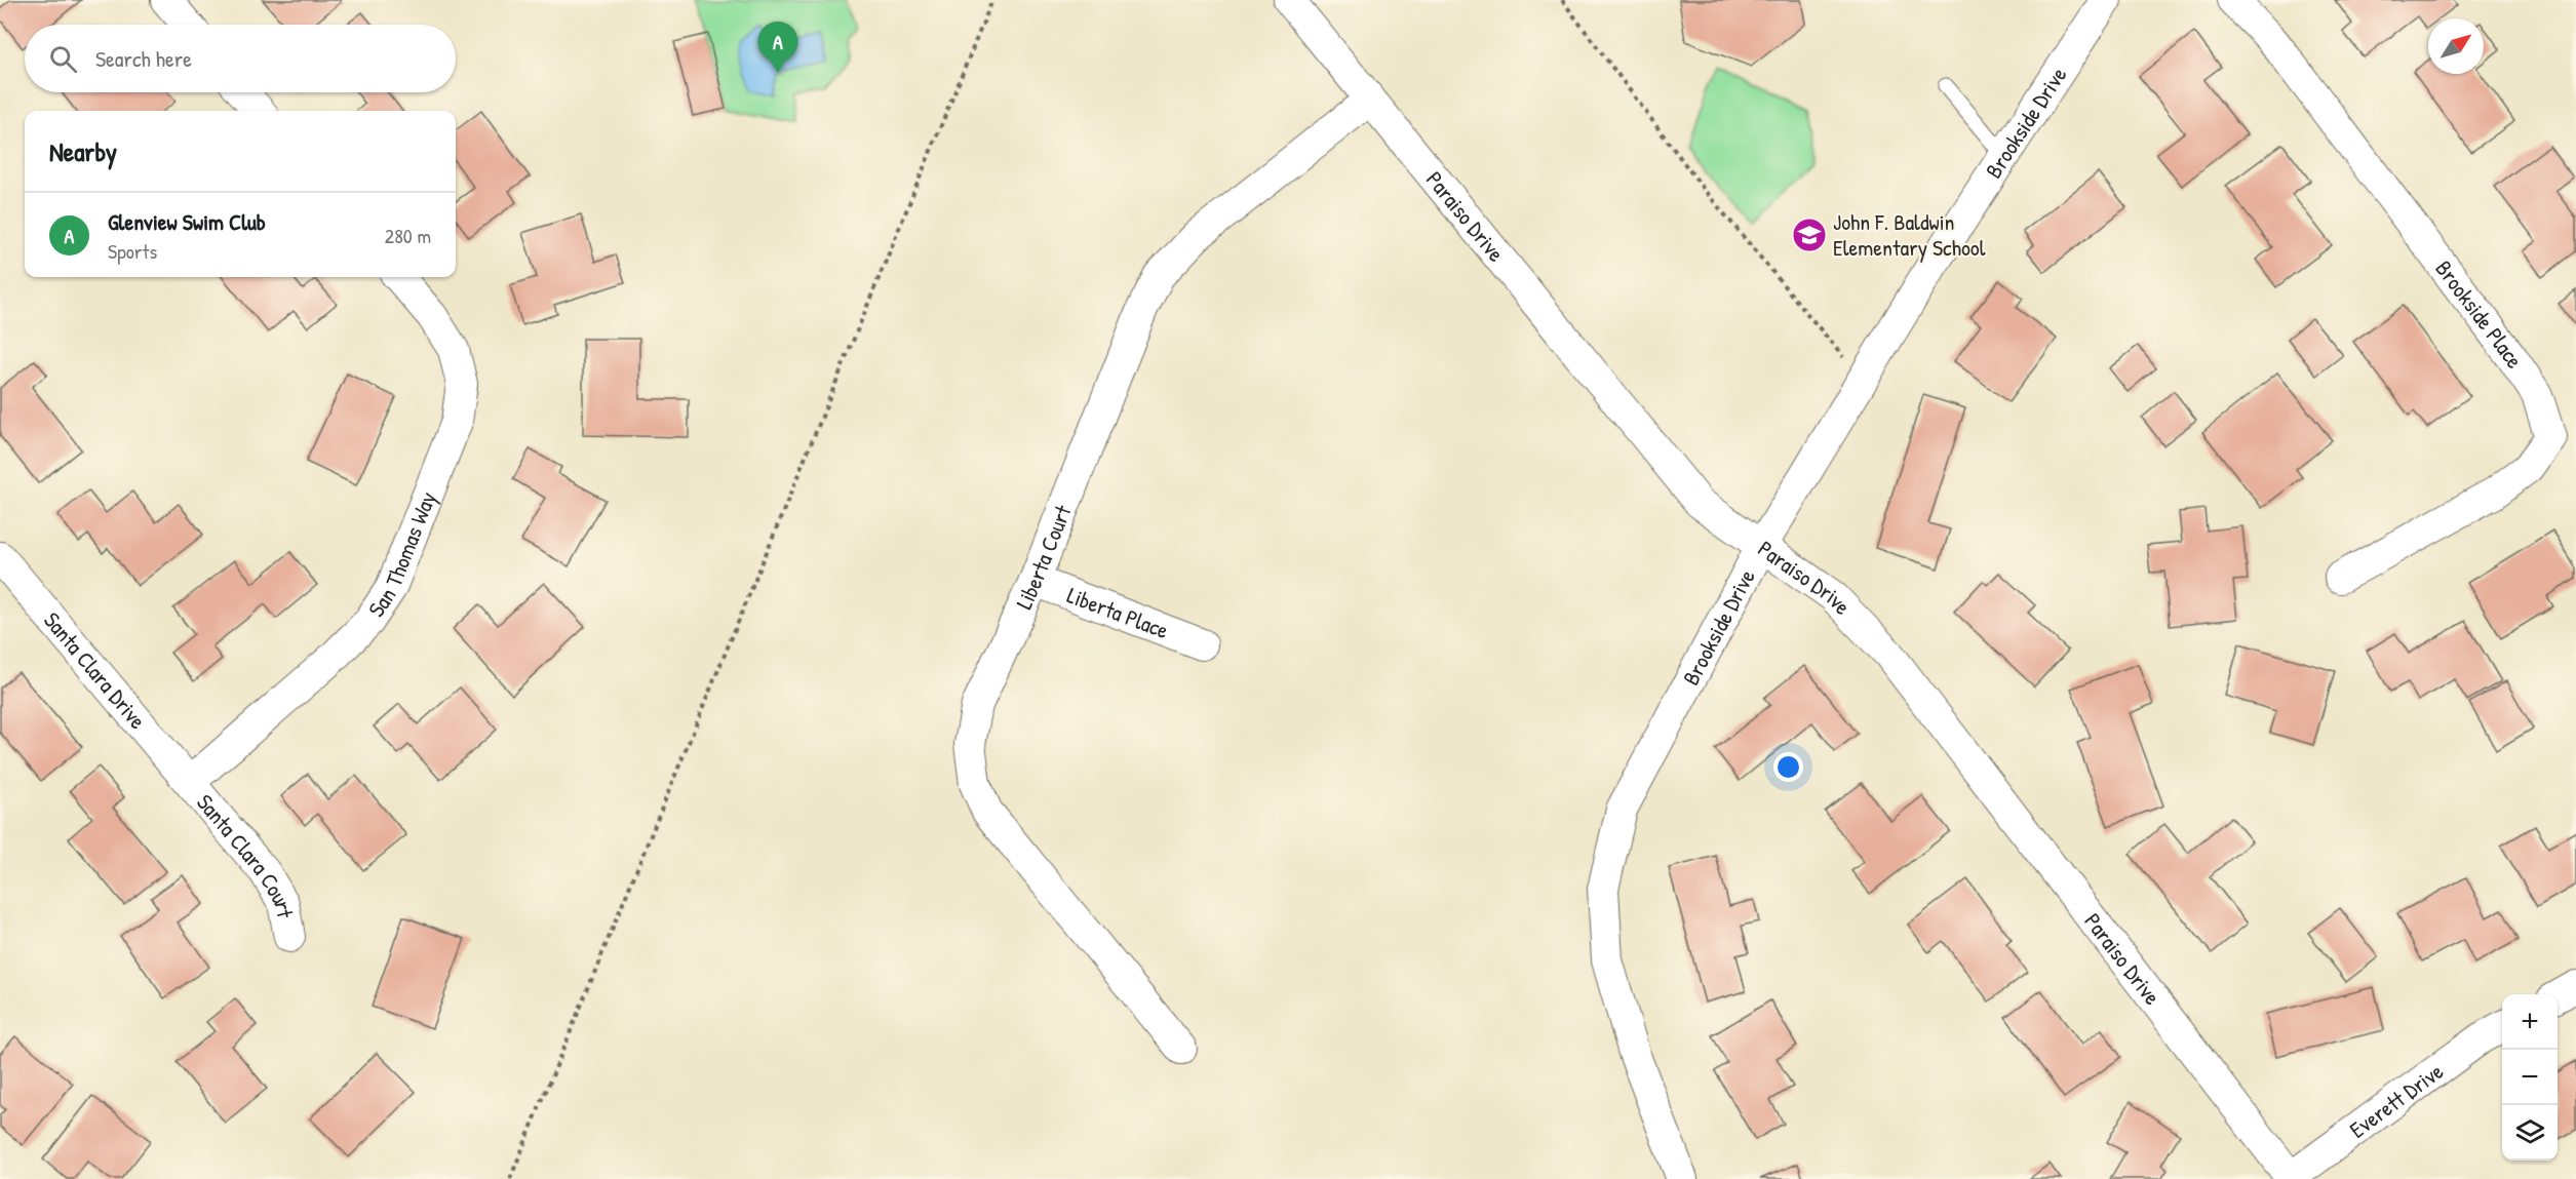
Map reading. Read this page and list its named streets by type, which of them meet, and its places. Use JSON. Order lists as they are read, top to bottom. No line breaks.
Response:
{"streets":{"street":["Brookside Drive","Paraiso Drive","Brookside Place","San Thomas Way","Liberta Court","Liberta Place","Santa Clara Drive","Santa Clara Court","Everett Drive"]},"crossings":[["Brookside Drive","Paraiso Drive"],["Paraiso Drive","Liberta Court"],["Paraiso Drive","Everett Drive"],["San Thomas Way","Santa Clara Drive"],["San Thomas Way","Santa Clara Court"],["Liberta Court","Liberta Place"],["Santa Clara Drive","Santa Clara Court"]],"places":{"school or university":["John F. Baldwin Elementary School"]},"north":"top right","page":{"pins":"A","search":"Search here","heading":"Nearby","list":[{"mark":"A","name":"Glenview Swim Club","note":"Sports","value":"280 m"}],"map_buttons":["+","−"]}}
